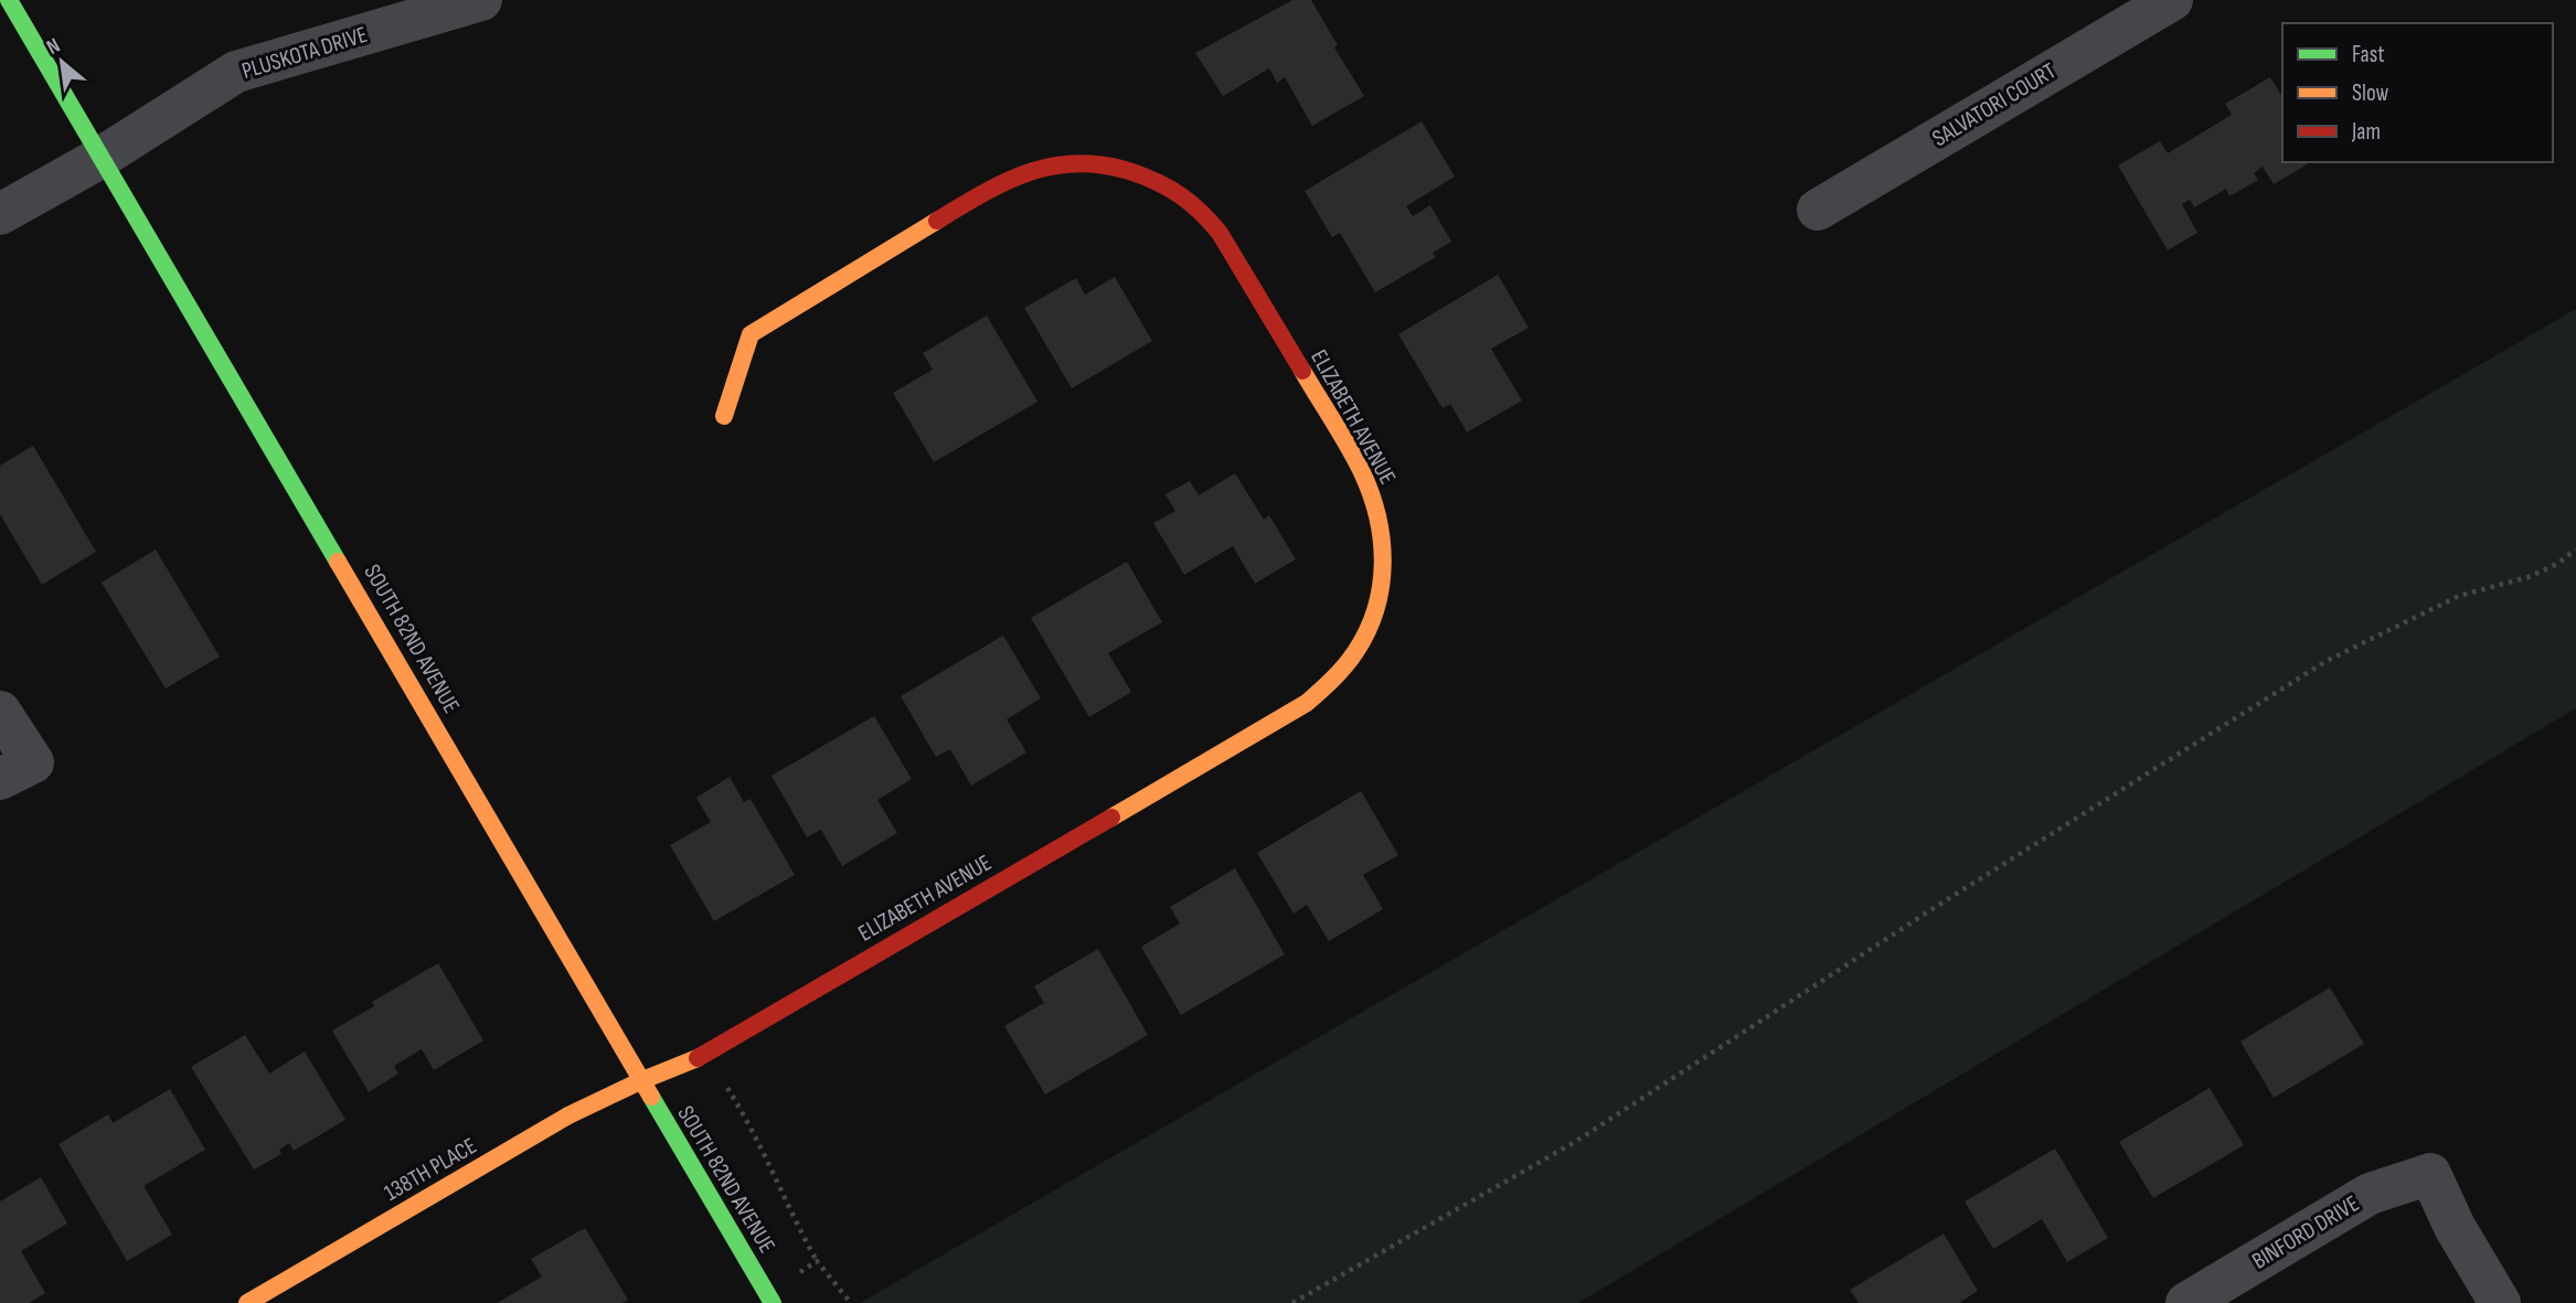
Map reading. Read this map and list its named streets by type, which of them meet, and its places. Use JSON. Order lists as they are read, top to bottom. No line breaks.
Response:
{"streets":{"street":["PLUSKOTA DRIVE","SALVATORI COURT","ELIZABETH AVENUE","SOUTH 82ND AVENUE","138TH PLACE","BINFORD DRIVE"]},"crossings":[["PLUSKOTA DRIVE","SOUTH 82ND AVENUE"],["ELIZABETH AVENUE","SOUTH 82ND AVENUE"],["ELIZABETH AVENUE","138TH PLACE"],["SOUTH 82ND AVENUE","138TH PLACE"]],"legend":["Fast","Slow","Jam"],"north":"top left"}
